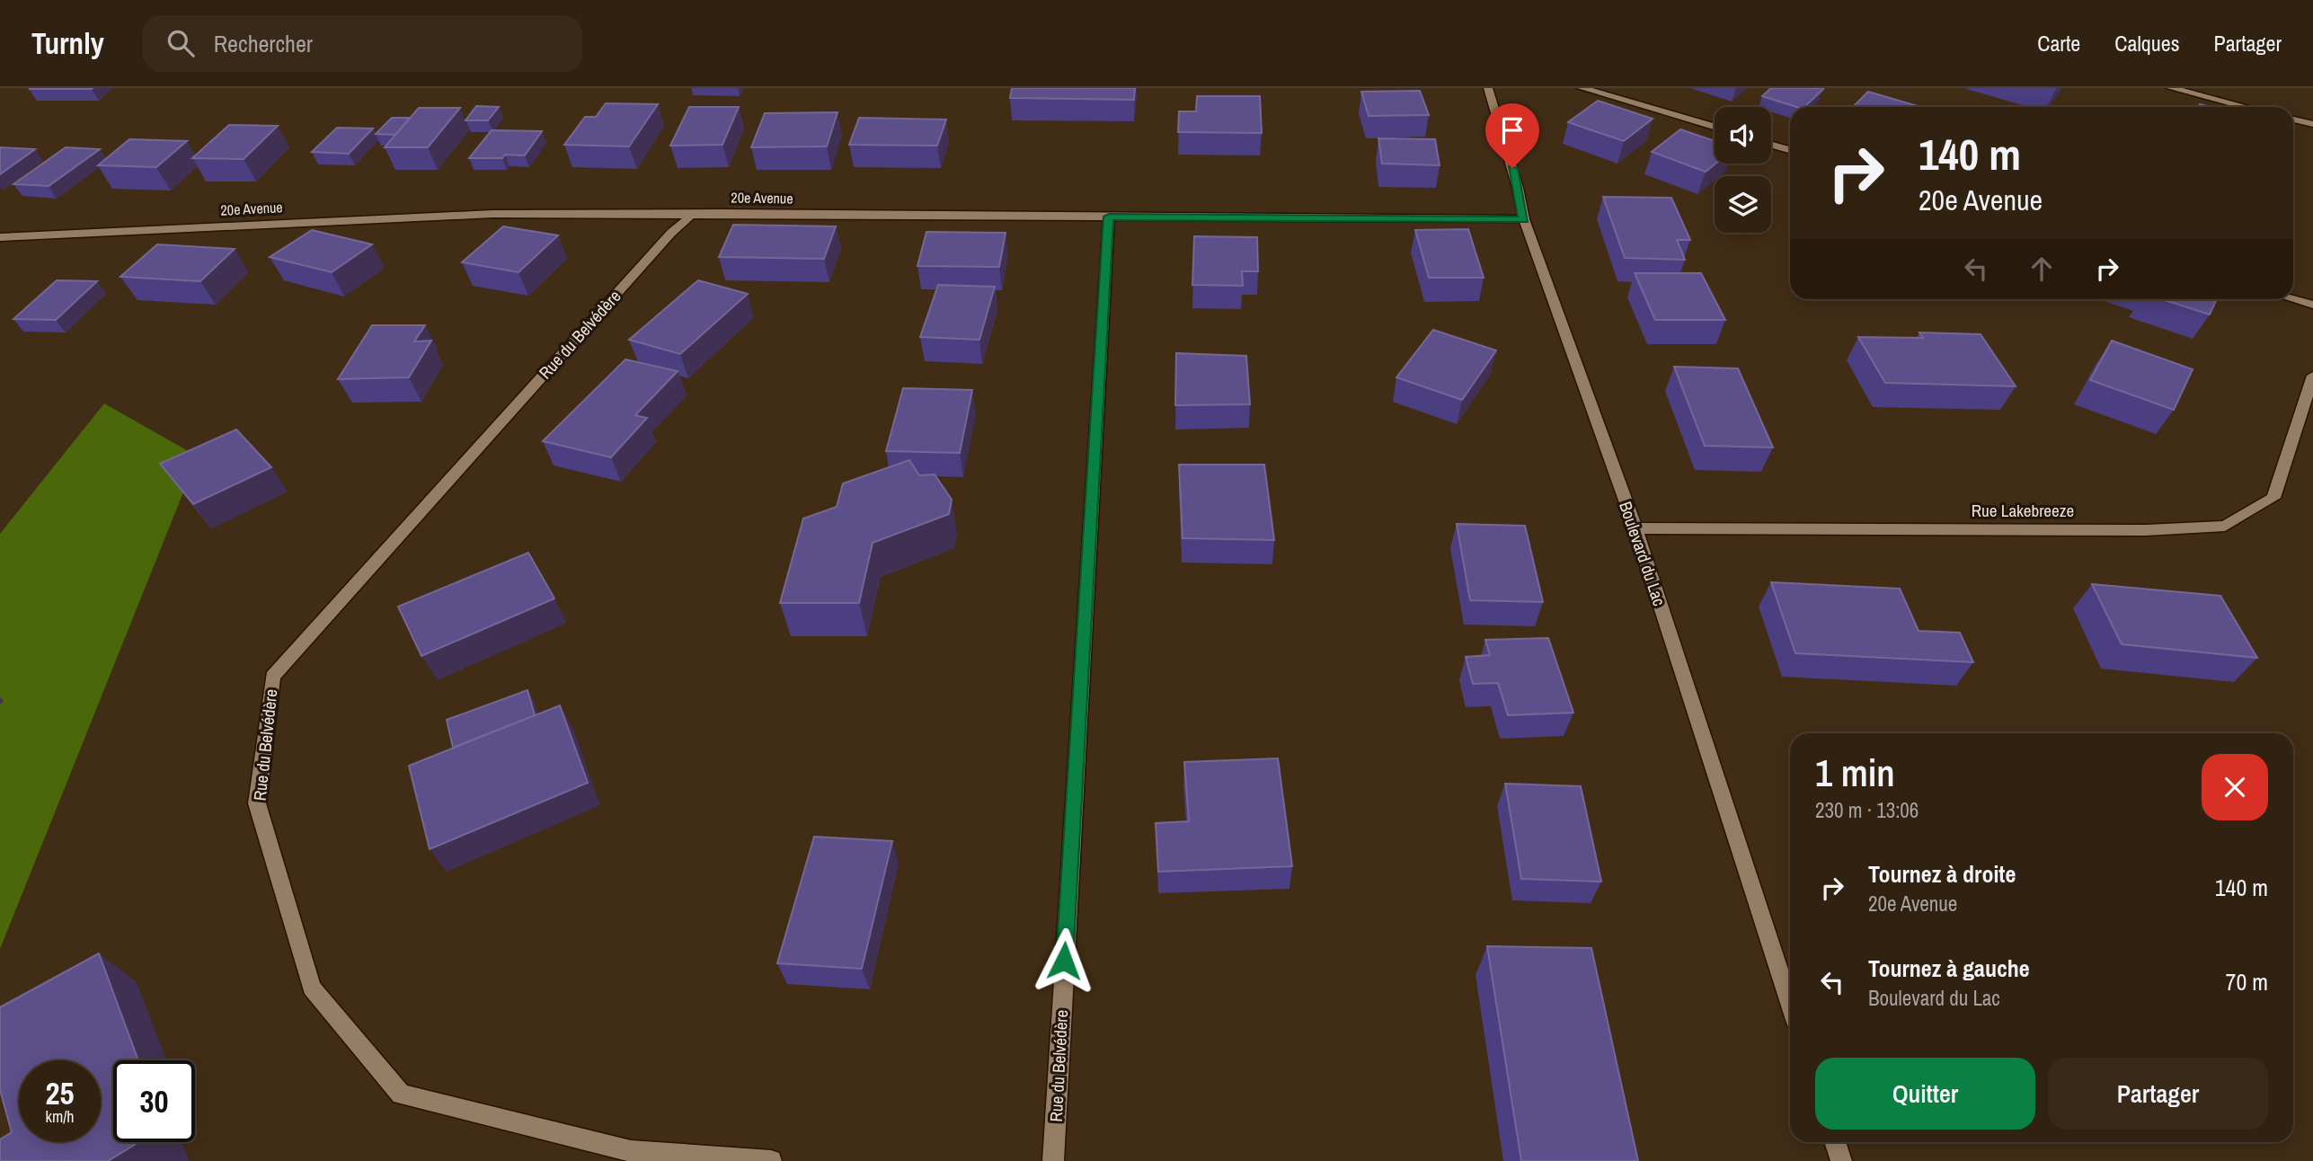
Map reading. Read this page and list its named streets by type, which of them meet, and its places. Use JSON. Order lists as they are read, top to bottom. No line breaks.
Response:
{"streets":{"street":["20e Avenue","Rue du Belvédère","Rue Lakebreeze","Boulevard du Lac"]},"crossings":[["20e Avenue","Rue du Belvédère"],["20e Avenue","Boulevard du Lac"],["Rue Lakebreeze","Boulevard du Lac"]],"page":{"header":"Turnly","search":"Rechercher","nav":["Carte","Calques","Partager"],"turn":["140 m","20e Avenue"],"heading":["1 min","230 m · 13:06"],"list":[{"name":"Tournez à droite","note":"20e Avenue","value":"140 m"},{"name":"Tournez à gauche","note":"Boulevard du Lac","value":"70 m"}],"buttons":["Quitter","Partager"],"speed":"25 km/h","limit":"30"}}
